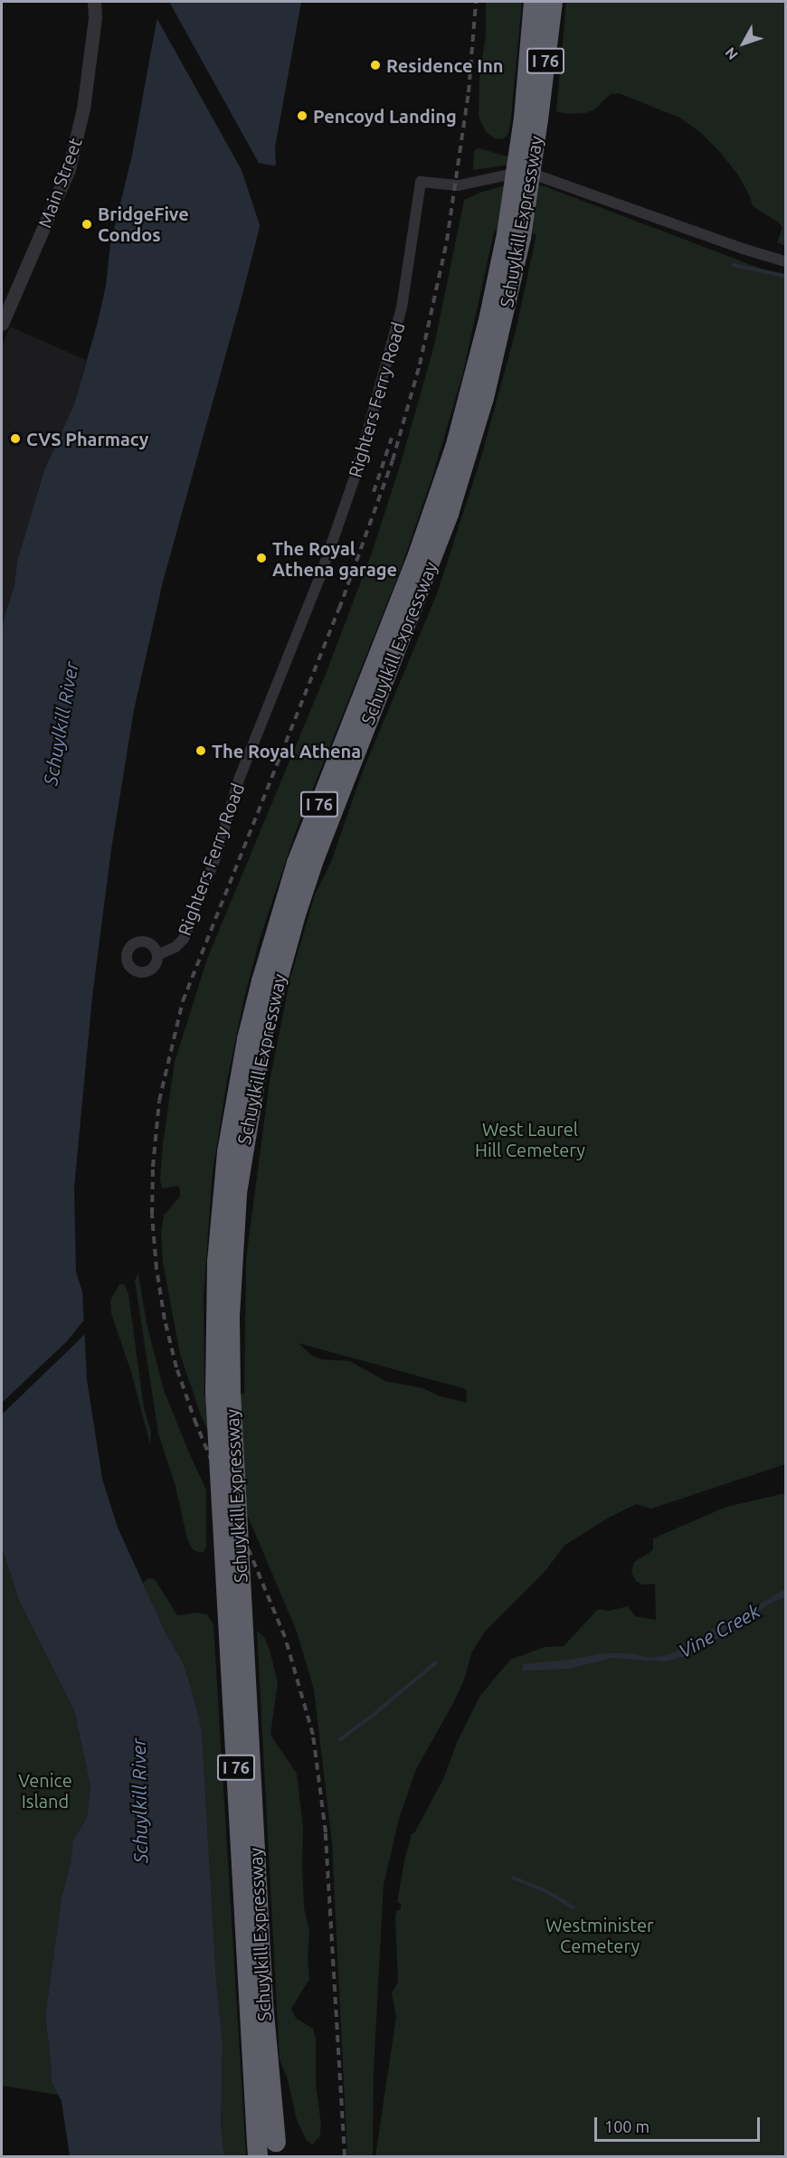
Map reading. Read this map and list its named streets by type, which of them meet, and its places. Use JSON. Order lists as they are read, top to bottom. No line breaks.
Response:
{"streets":{"highway":["I 76","Schuylkill Expressway"],"street":["Main Street","Righters Ferry Road"]},"water":["Schuylkill River","Vine Creek"],"parks":["West Laurel Hill Cemetery","Venice Island","Westminister Cemetery"],"places":["Residence Inn","Pencoyd Landing","BridgeFive Condos","CVS Pharmacy","The Royal Athena garage","The Royal Athena"],"scale_bar":"100 m","north":"bottom left"}
